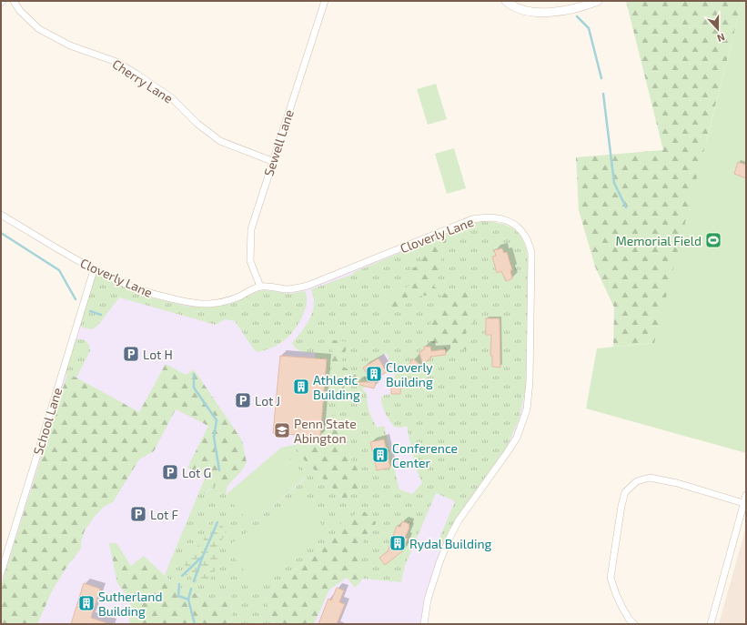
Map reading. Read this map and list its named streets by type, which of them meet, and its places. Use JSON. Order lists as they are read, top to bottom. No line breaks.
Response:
{"streets":{"street":["Cherry Lane","Sewell Lane","Cloverly Lane","School Lane"]},"crossings":[["Cherry Lane","Sewell Lane"],["Sewell Lane","Cloverly Lane"],["Cloverly Lane","School Lane"]],"places":{"sports":["Memorial Field"],"parking":["Lot H","Lot J","Lot G","Lot F"],"building":["Cloverly Building","Athletic Building","Conference Center","Rydal Building","Sutherland Building"],"school or university":["Penn State Abington"]},"north":"bottom"}
